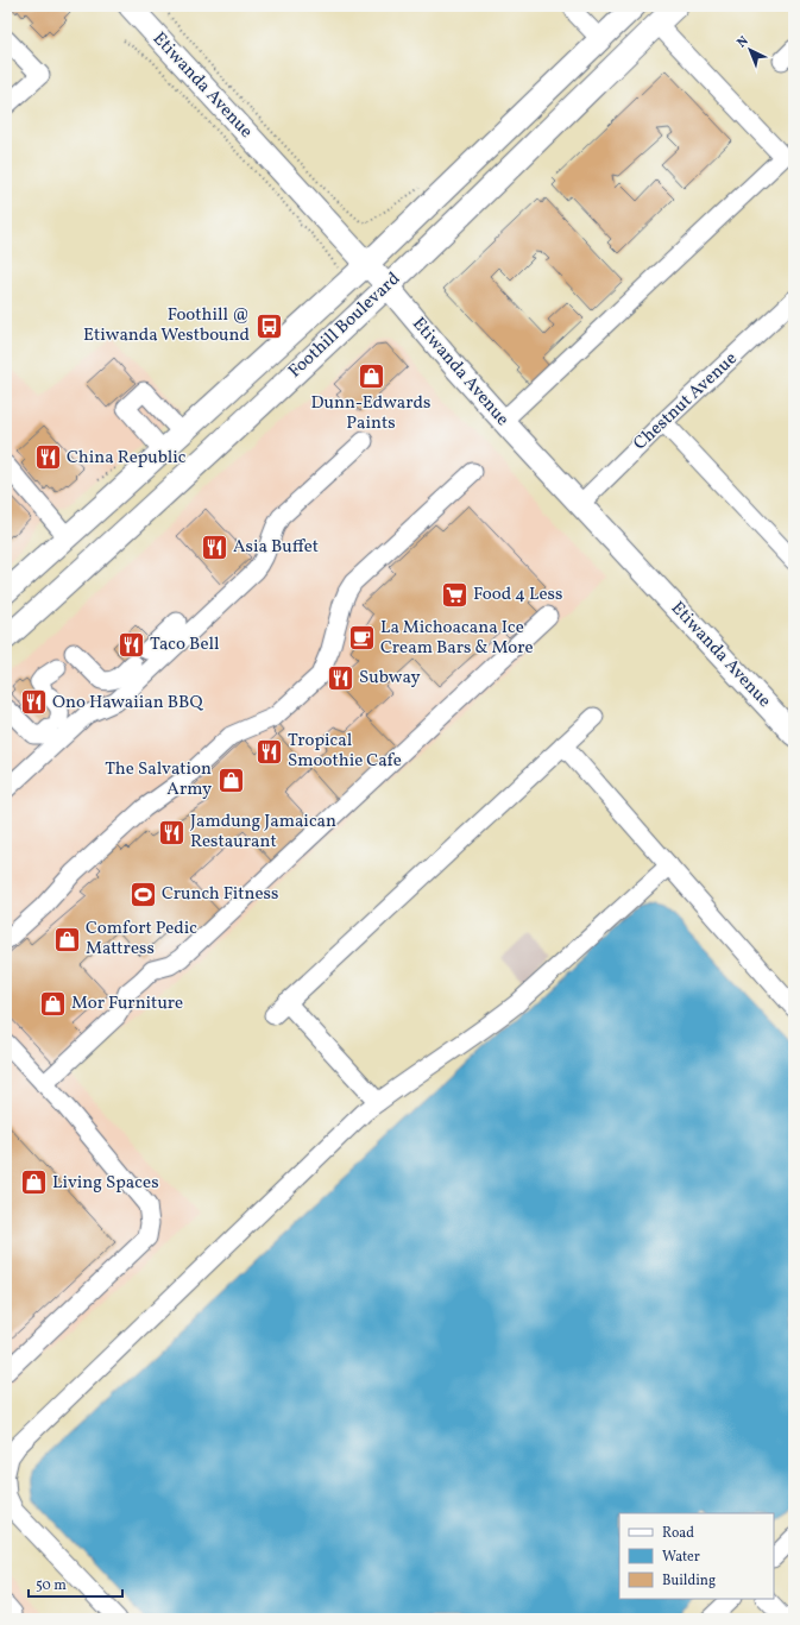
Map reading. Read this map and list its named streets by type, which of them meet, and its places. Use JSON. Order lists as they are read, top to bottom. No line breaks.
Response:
{"streets":{"main road":["Etiwanda Avenue","Foothill Boulevard"],"street":["Chestnut Avenue"]},"crossings":[["Etiwanda Avenue","Foothill Boulevard"],["Etiwanda Avenue","Chestnut Avenue"]],"places":{"bus stop":["Foothill @ Etiwanda Westbound"],"shop":["Dunn-Edwards Paints","The Salvation Army","Comfort Pedic Mattress","Mor Furniture","Living Spaces"],"restaurant":["China Republic","Asia Buffet","Taco Bell","Subway","Ono Hawaiian BBQ","Tropical Smoothie Cafe","Jamdung Jamaican Restaurant"],"supermarket":["Food 4 Less"],"cafe":["La Michoacana Ice Cream Bars & More"],"sports":["Crunch Fitness"]},"legend":["Road","Water","Building"],"scale_bar":"50 m","north":"top left"}
